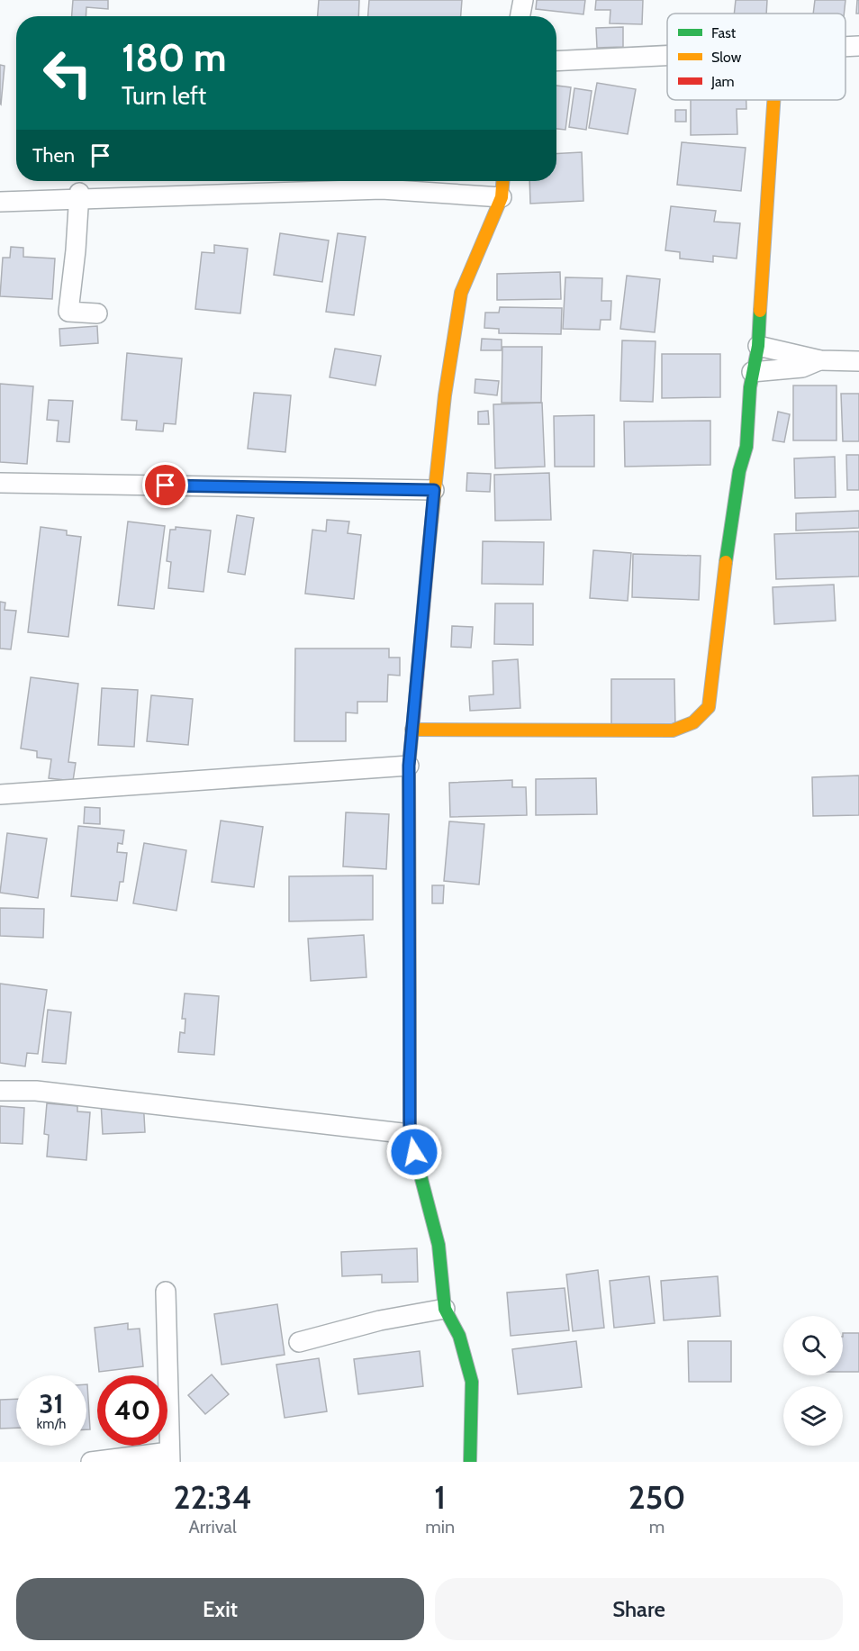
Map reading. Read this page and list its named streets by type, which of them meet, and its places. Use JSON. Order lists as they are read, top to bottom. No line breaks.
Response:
{"legend":["Fast","Slow","Jam"],"page":{"turn":["180 m","Turn left"],"then":"Then","speed":"31 km/h","limit":"40","eta":["22:34","Arrival","1","min","250","m"],"buttons":["Exit","Share"]}}
